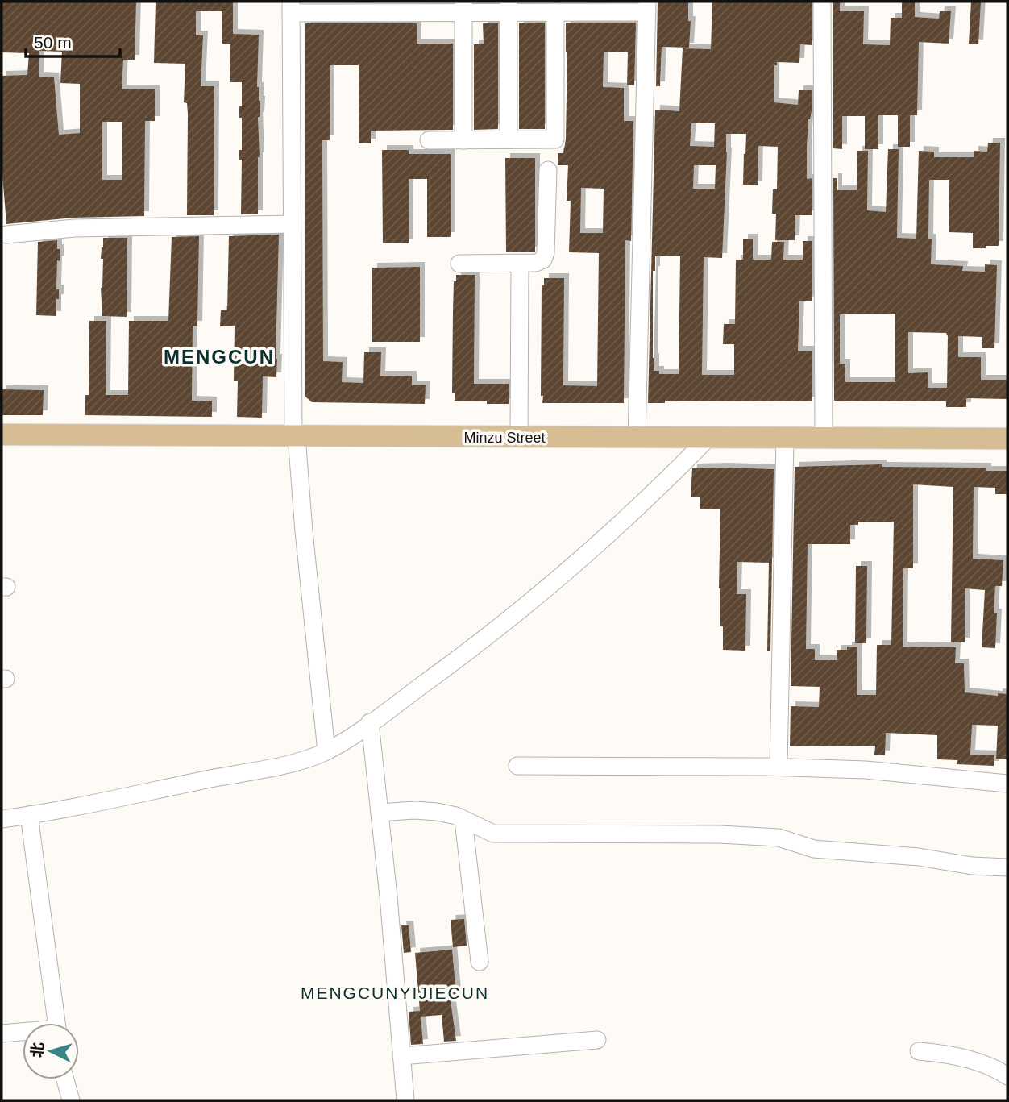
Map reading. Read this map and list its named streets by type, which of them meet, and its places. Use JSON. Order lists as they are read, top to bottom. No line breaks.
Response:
{"streets":{"main road":["Minzu Street"]},"districts":["MENGCUN","MENGCUNYIJIECUN"],"scale_bar":"50 m","north":"left"}
